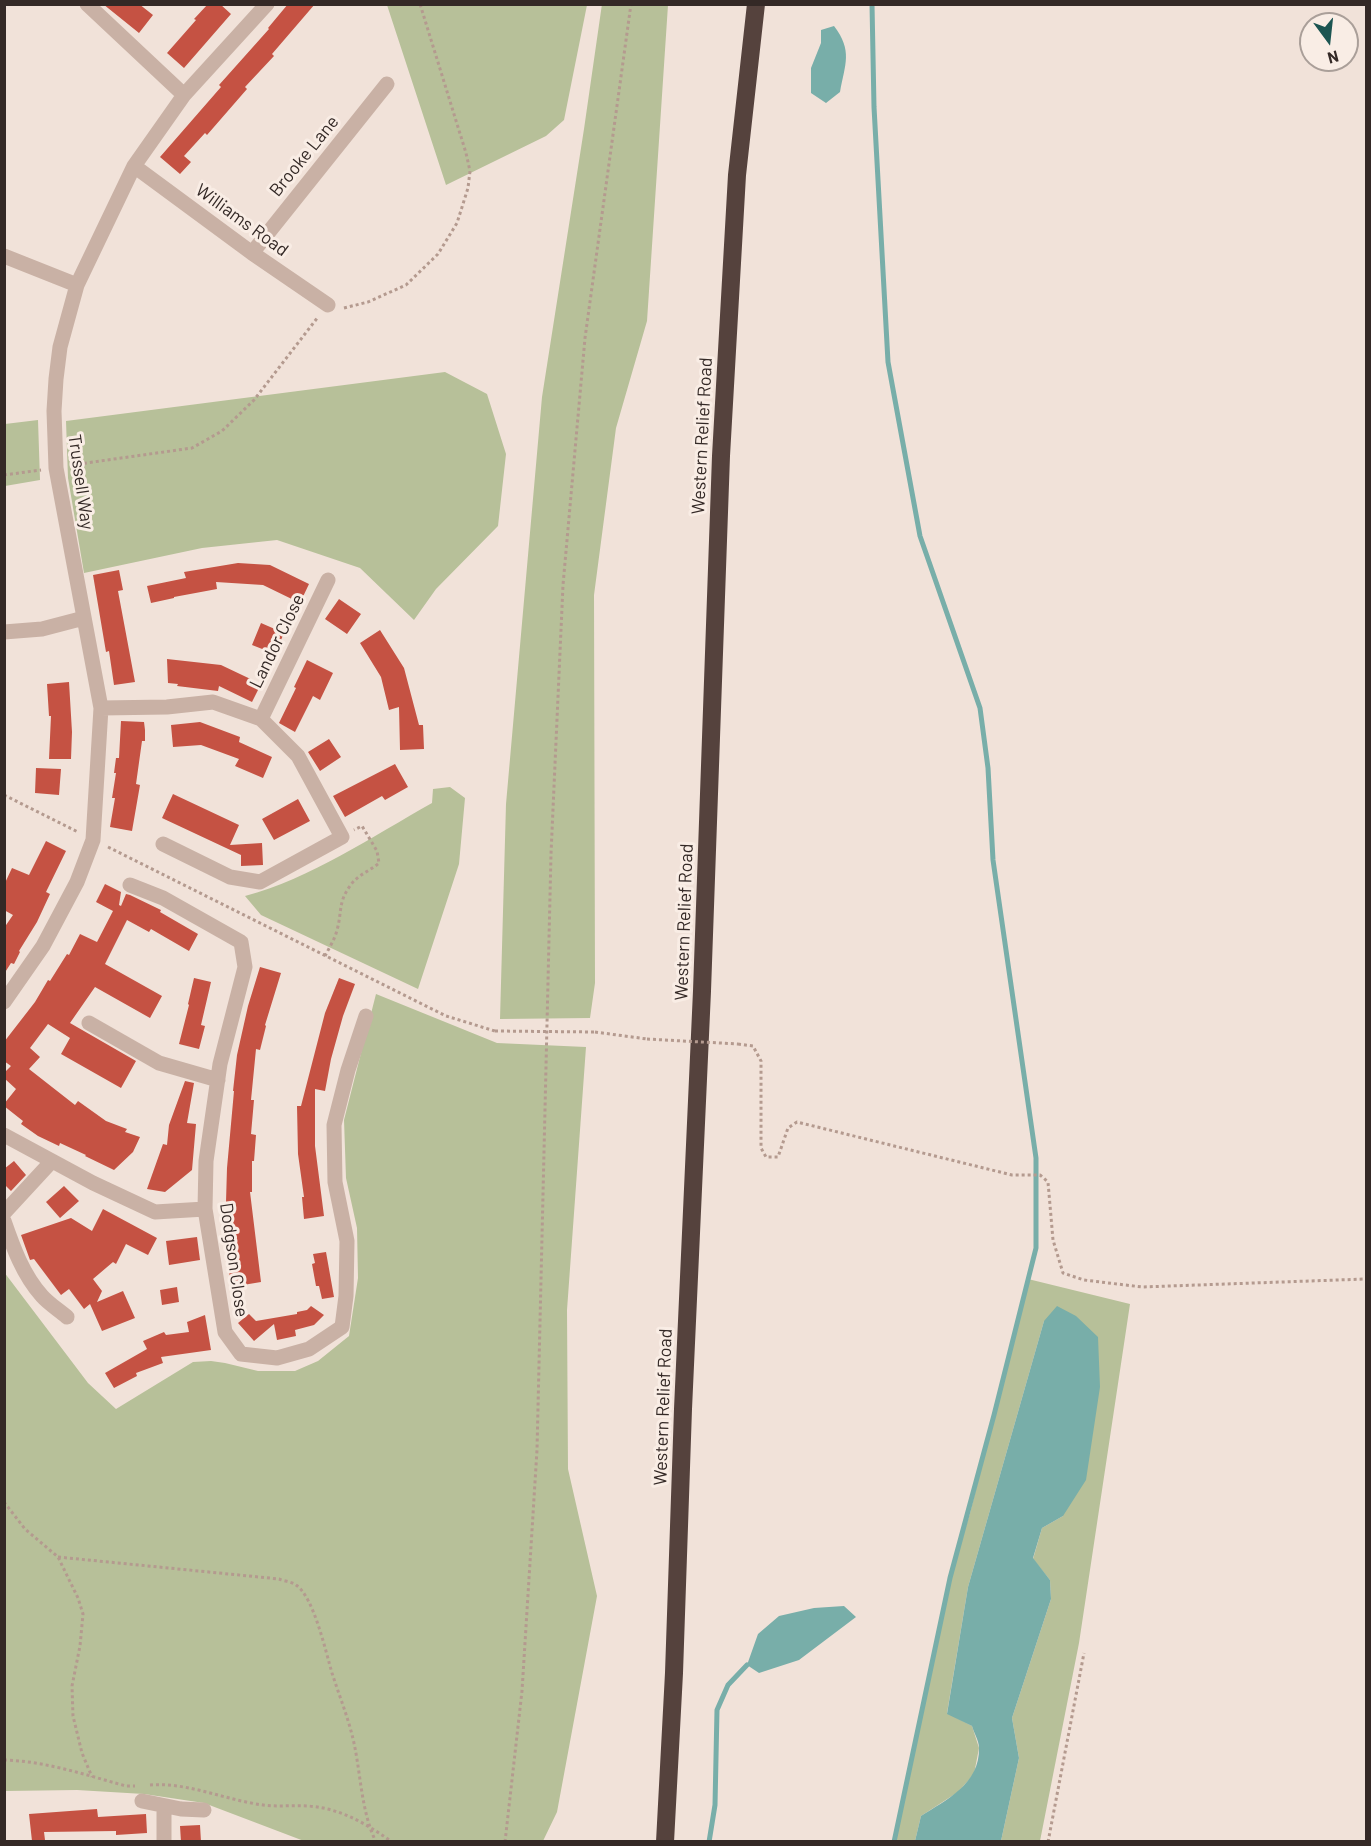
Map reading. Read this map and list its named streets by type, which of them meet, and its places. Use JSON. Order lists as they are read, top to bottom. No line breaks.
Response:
{"streets":{"highway":["Western Relief Road"],"street":["Brooke Lane","Williams Road","Trussell Way","Landor Close","Dodgson Close"]},"crossings":[["Brooke Lane","Williams Road"],["Williams Road","Trussell Way"]],"north":"bottom"}
